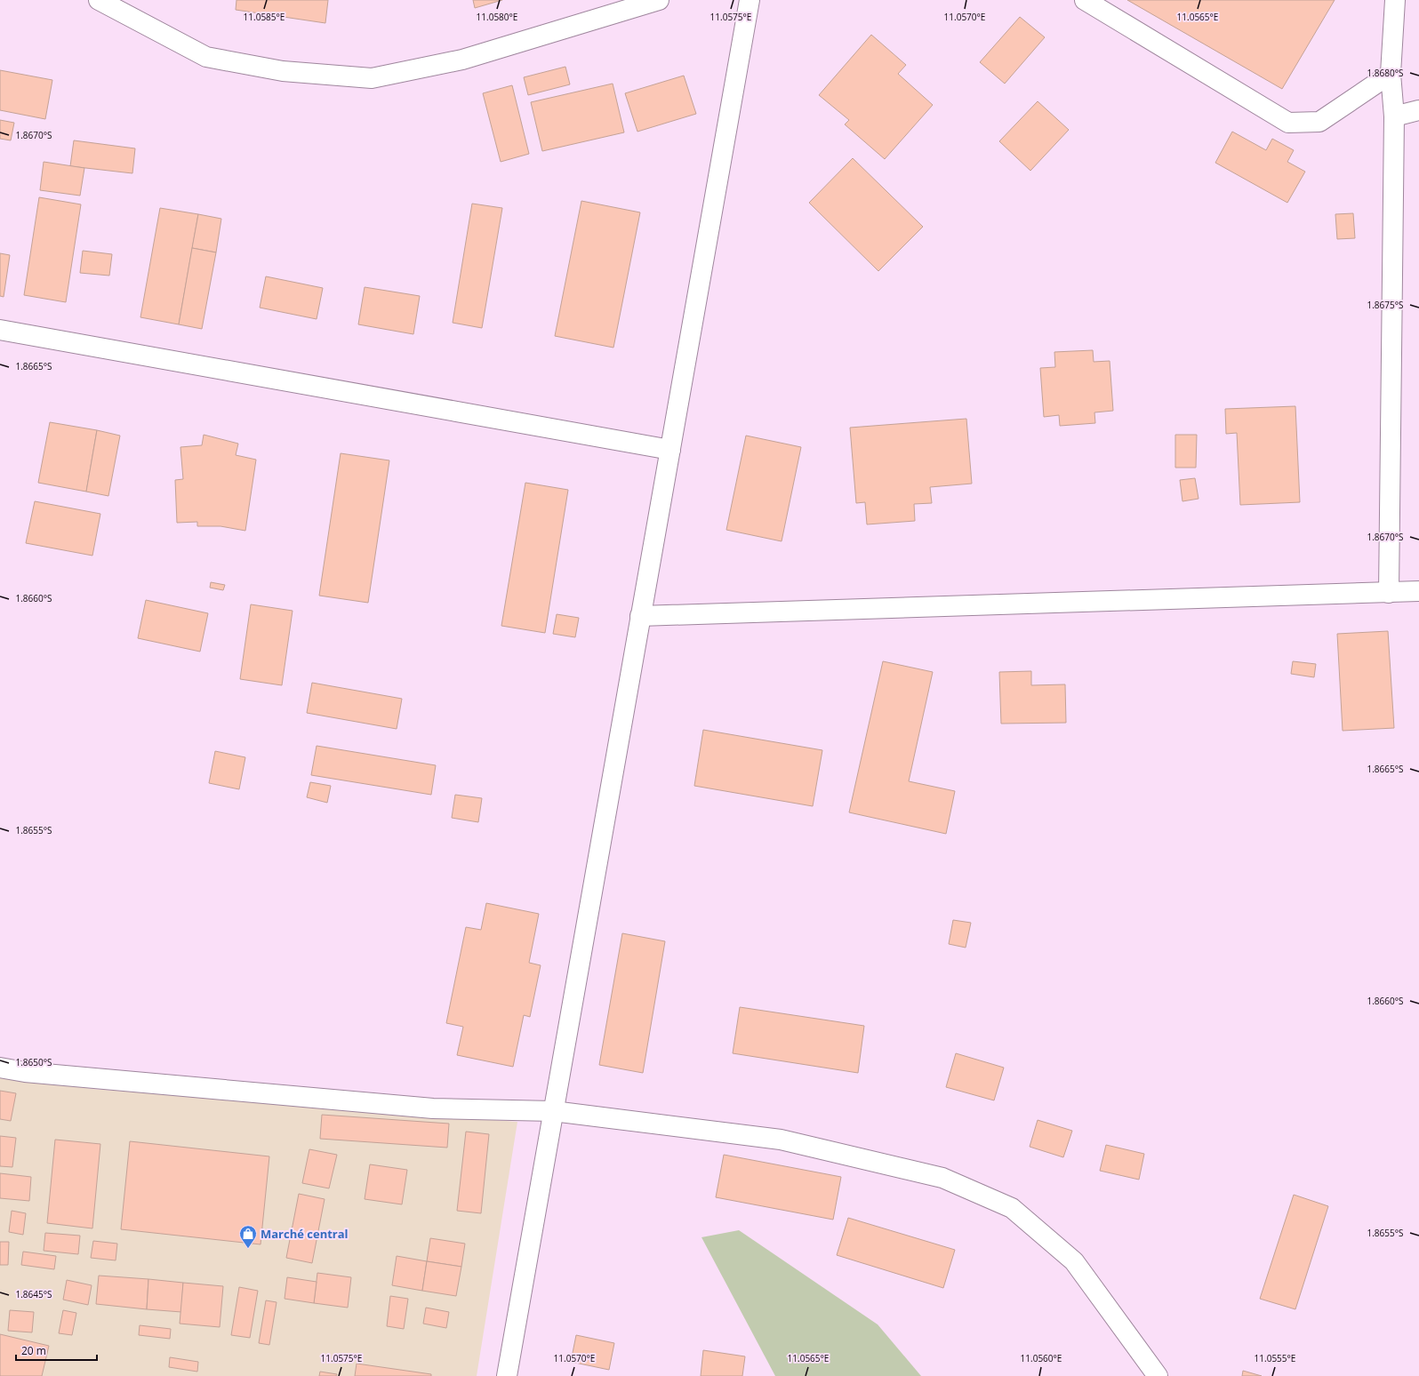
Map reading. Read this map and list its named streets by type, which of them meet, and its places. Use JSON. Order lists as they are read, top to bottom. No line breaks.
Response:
{"places":{"shop":["Marché central"]},"scale_bar":"20 m","coordinates":["11.0585°E","11.0580°E","11.0575°E","11.0570°E","11.0565°E","1.8680°S","1.8670°S","1.8675°S","1.8665°S","1.8660°S","1.8655°S","1.8650°S","1.8645°S","11.0560°E","11.0555°E"]}
